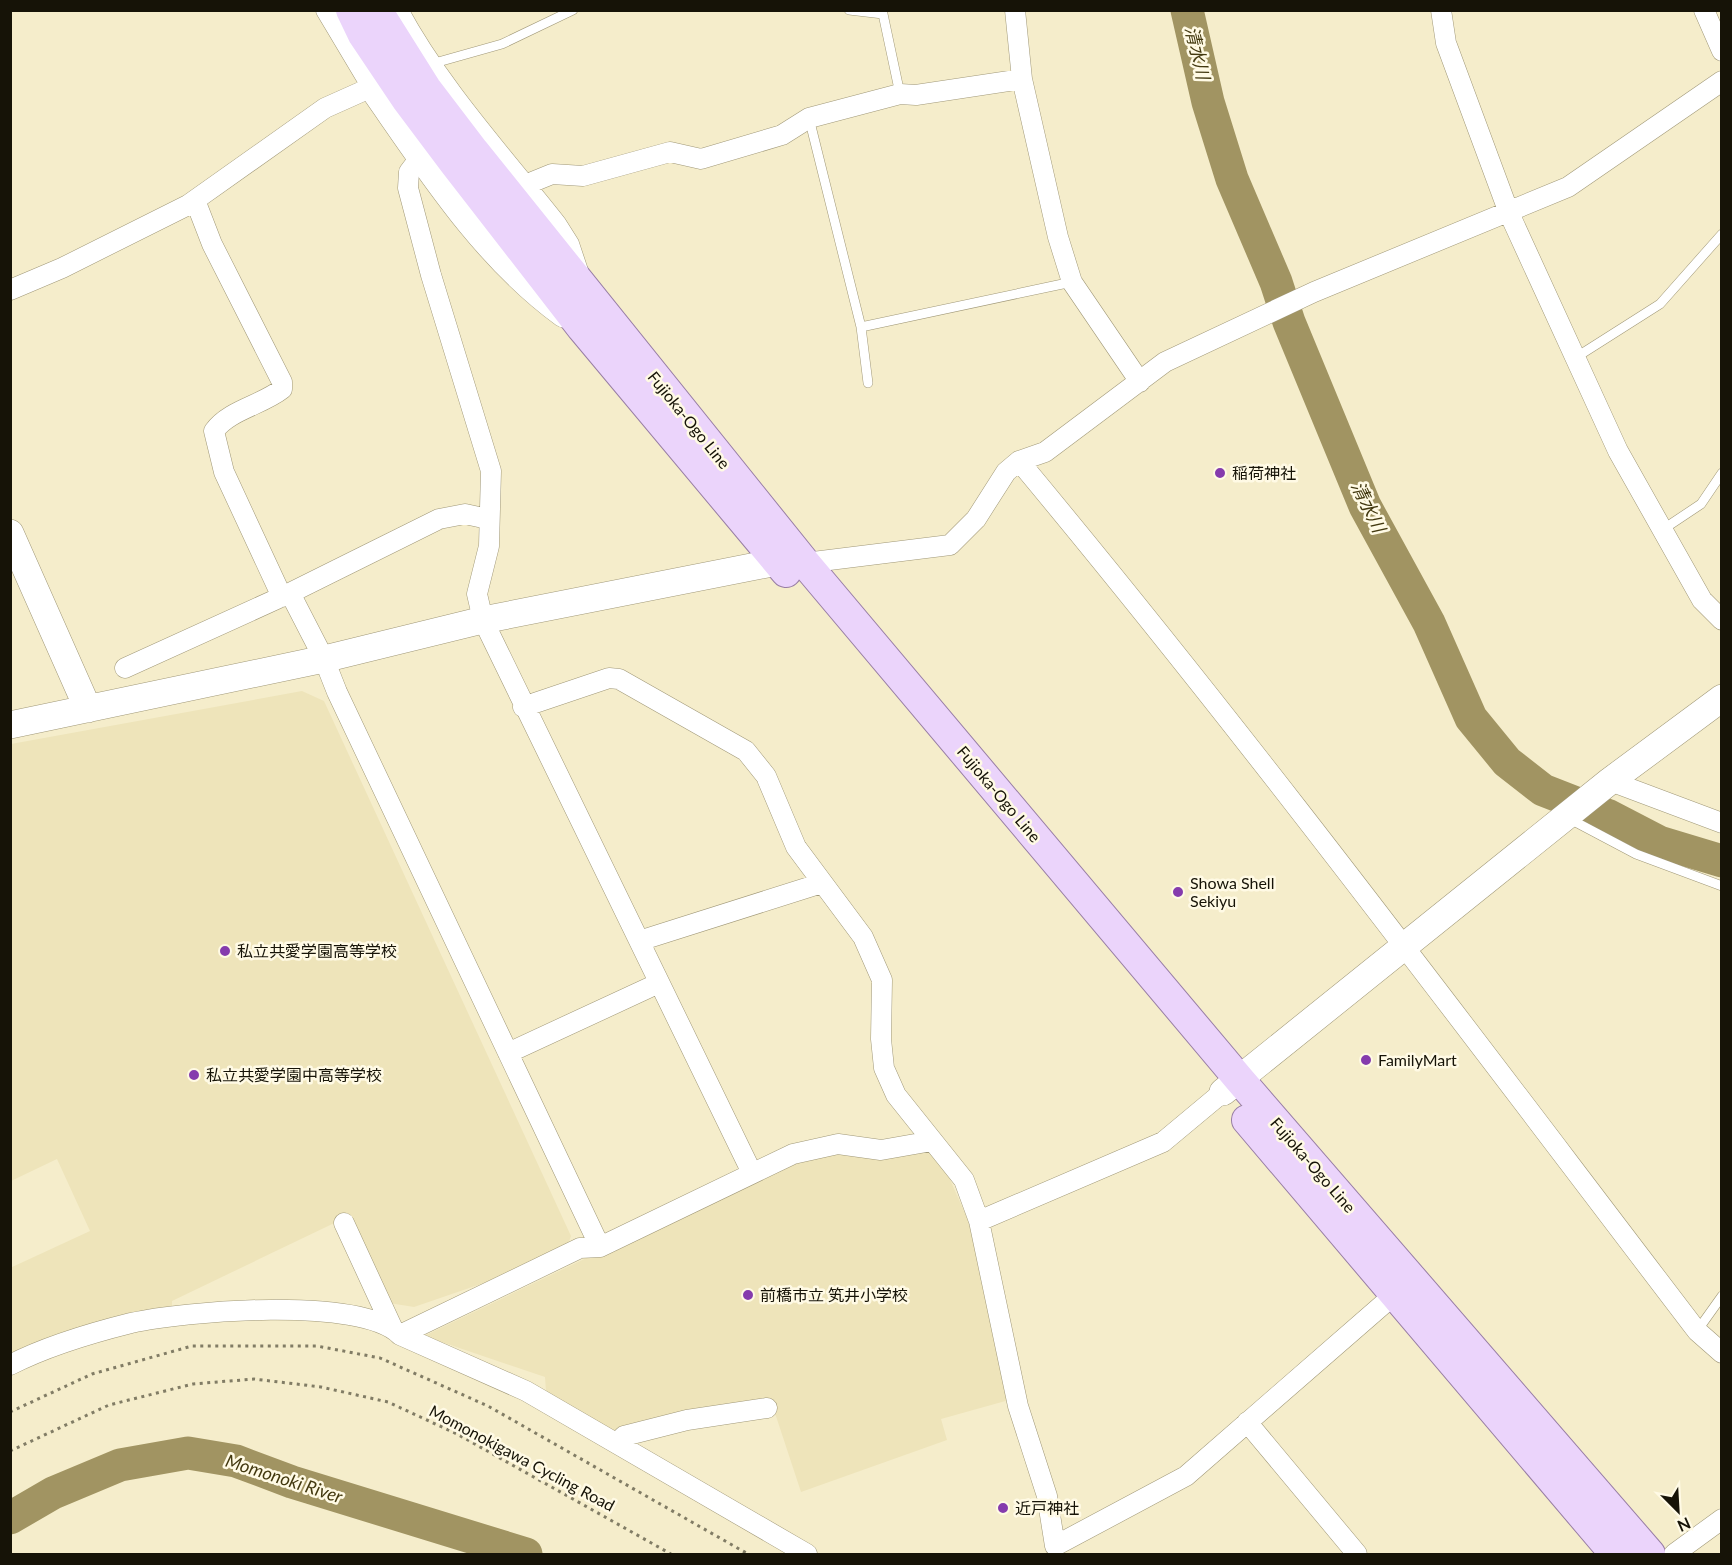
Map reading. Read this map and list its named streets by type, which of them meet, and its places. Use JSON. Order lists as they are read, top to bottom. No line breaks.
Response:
{"streets":{"main road":["Fujioka-Ogo Line"],"path":["Momonokigawa Cycling Road"]},"water":["清水川","Momonoki River"],"places":["稲荷神社","Showa Shell Sekiyu","私立共愛学園高等学校","FamilyMart","私立共愛学園中高等学校","前橋市立 笂井小学校","近戸神社"],"north":"bottom right"}
